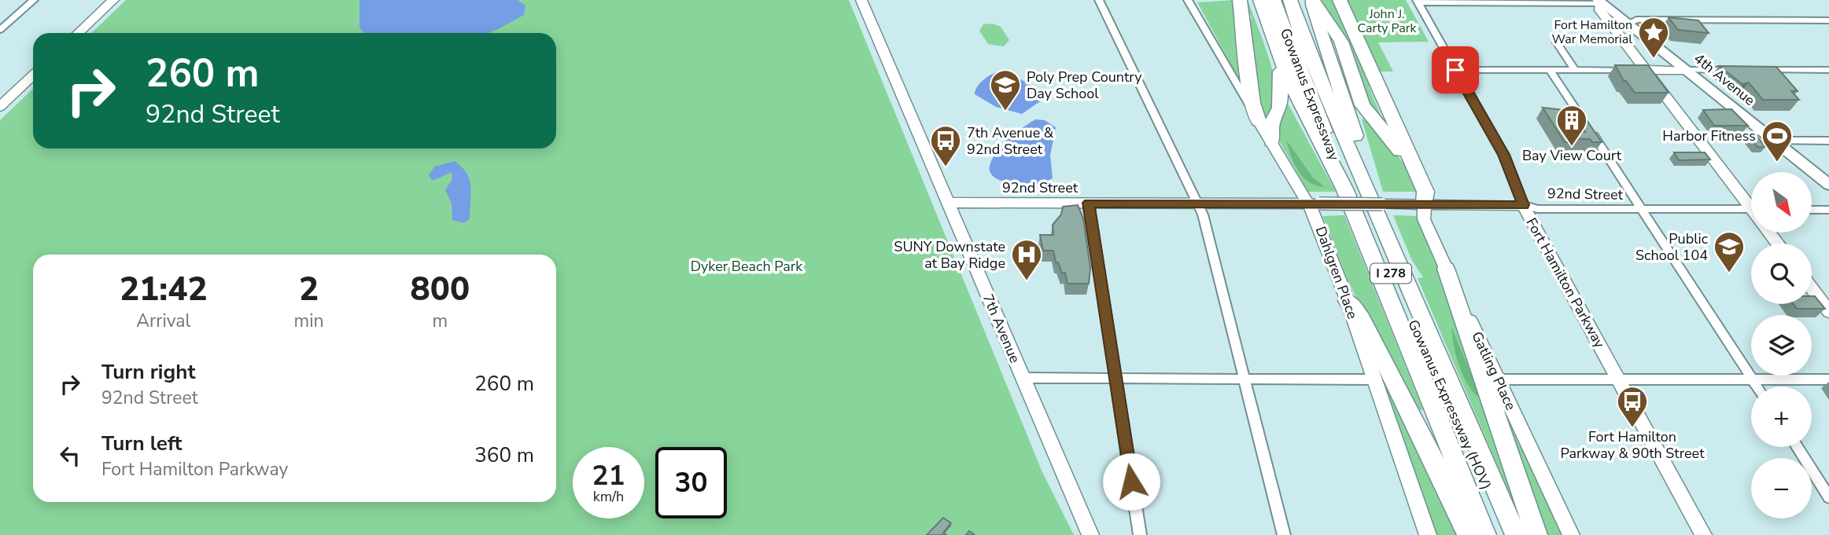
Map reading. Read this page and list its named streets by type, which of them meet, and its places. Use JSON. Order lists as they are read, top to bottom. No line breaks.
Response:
{"streets":{"highway":["Gowanus Expressway","I 278","Gowanus Expressway (HOV)"],"main road":["4th Avenue","92nd Street","Dahlgren Place","Fort Hamilton Parkway","7th Avenue","Gatling Place"]},"crossings":[["Gowanus Expressway","Gowanus Expressway (HOV)"],["92nd Street","Dahlgren Place"],["92nd Street","Fort Hamilton Parkway"],["92nd Street","7th Avenue"],["92nd Street","Gatling Place"]],"parks":["John J. Carty Park","Dyker Beach Park"],"places":{"place":["Fort Hamilton War Memorial"],"school or university":["Poly Prep Country Day School","Public School 104"],"building":["Bay View Court"],"sports":["Harbor Fitness"],"bus stop":["7th Avenue & 92nd Street","Fort Hamilton Parkway & 90th Street"],"hospital":["SUNY Downstate at Bay Ridge"]},"north":"bottom right","page":{"turn":["260 m","92nd Street"],"map_buttons":["+","−"],"eta":["21:42","Arrival","2","min","800","m"],"list":[{"name":"Turn right","note":"92nd Street","value":"260 m"},{"name":"Turn left","note":"Fort Hamilton Parkway","value":"360 m"}],"speed":"21 km/h","limit":"30"}}
